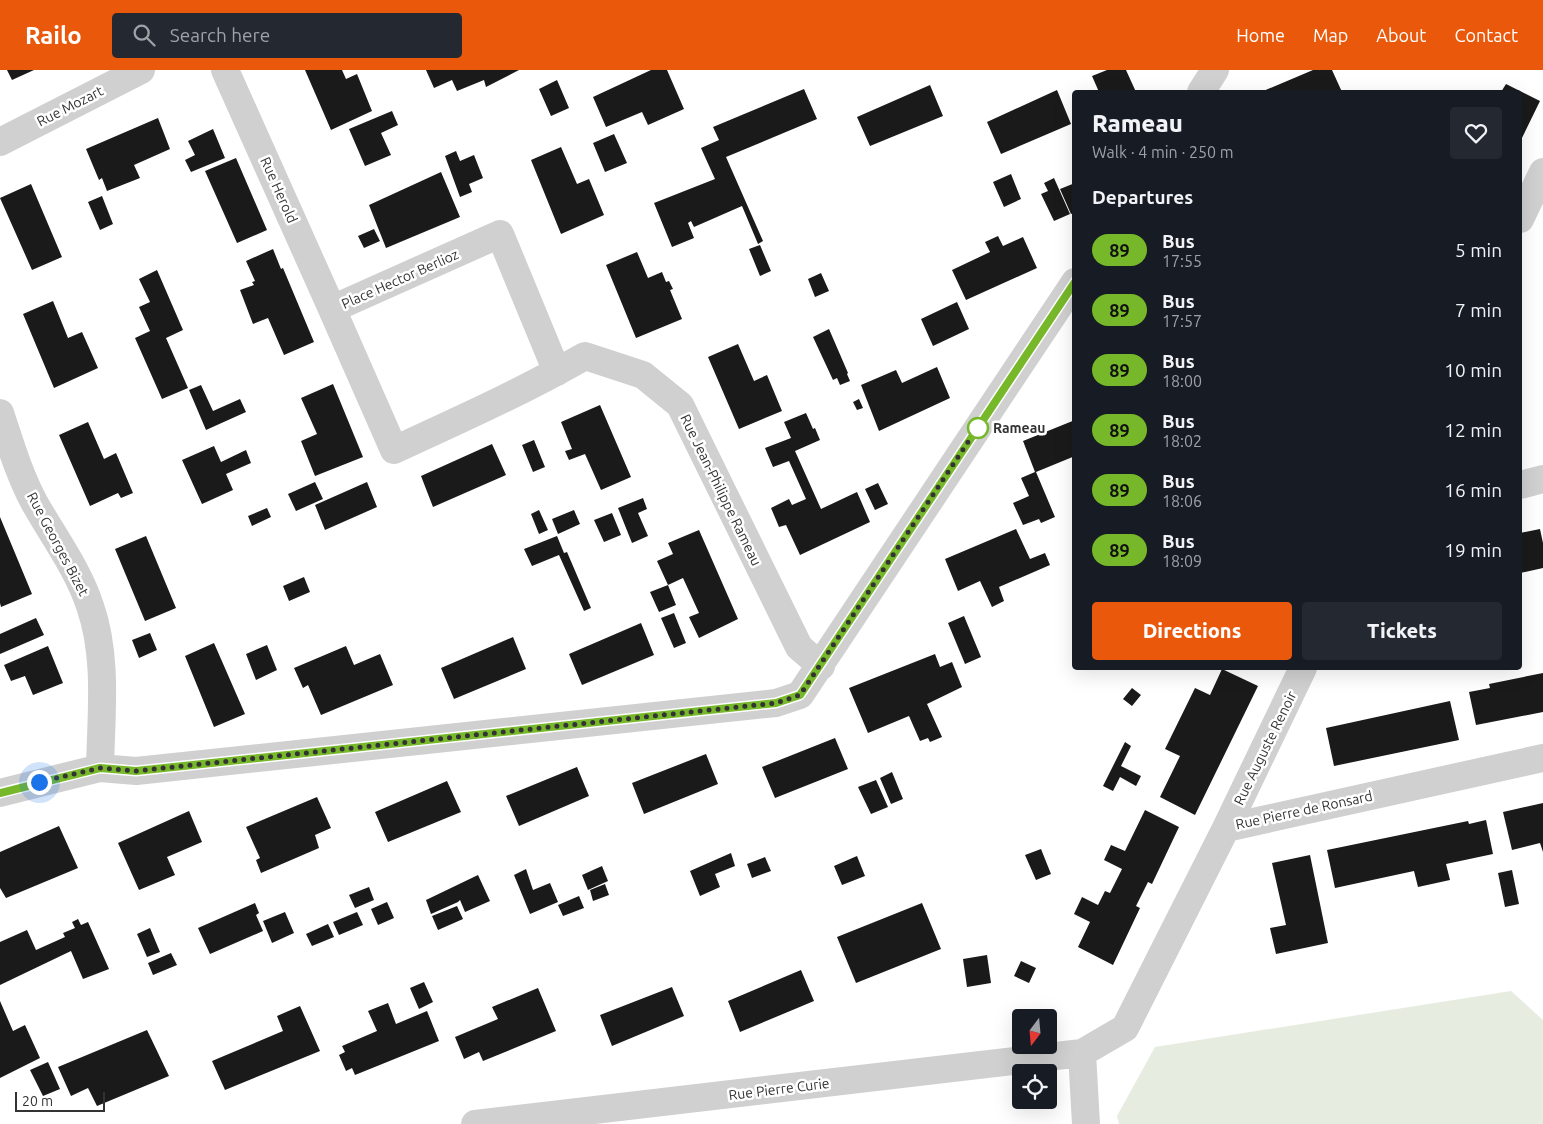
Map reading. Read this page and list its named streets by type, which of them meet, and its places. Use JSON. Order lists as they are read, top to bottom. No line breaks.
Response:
{"streets":{"street":["Rue Mozart","Rue Herold","Place Hector Berlioz","Rue Jean-Philippe Rameau","Rue Georges Bizet","Rue Auguste Renoir","Rue Pierre de Ronsard","Rue Pierre Curie"]},"crossings":[["Rue Herold","Place Hector Berlioz"],["Place Hector Berlioz","Rue Jean-Philippe Rameau"],["Rue Auguste Renoir","Rue Pierre de Ronsard"],["Rue Pierre de Ronsard","Rue Pierre Curie"]],"places":["Rameau"],"lines":["bus line 89"],"scale_bar":"20 m","north":"bottom","page":{"header":"Railo","search":"Search here","nav":["Home","Map","About","Contact"],"heading":[["Rameau","Walk · 4 min · 250 m"],"Departures"],"list":[{"mark":"89","name":"Bus","note":"17:55","value":"5 min"},{"mark":"89","name":"Bus","note":"17:57","value":"7 min"},{"mark":"89","name":"Bus","note":"18:00","value":"10 min"},{"mark":"89","name":"Bus","note":"18:02","value":"12 min"},{"mark":"89","name":"Bus","note":"18:06","value":"16 min"},{"mark":"89","name":"Bus","note":"18:09","value":"19 min"}],"buttons":["Directions","Tickets"],"scale":"20 m"}}
